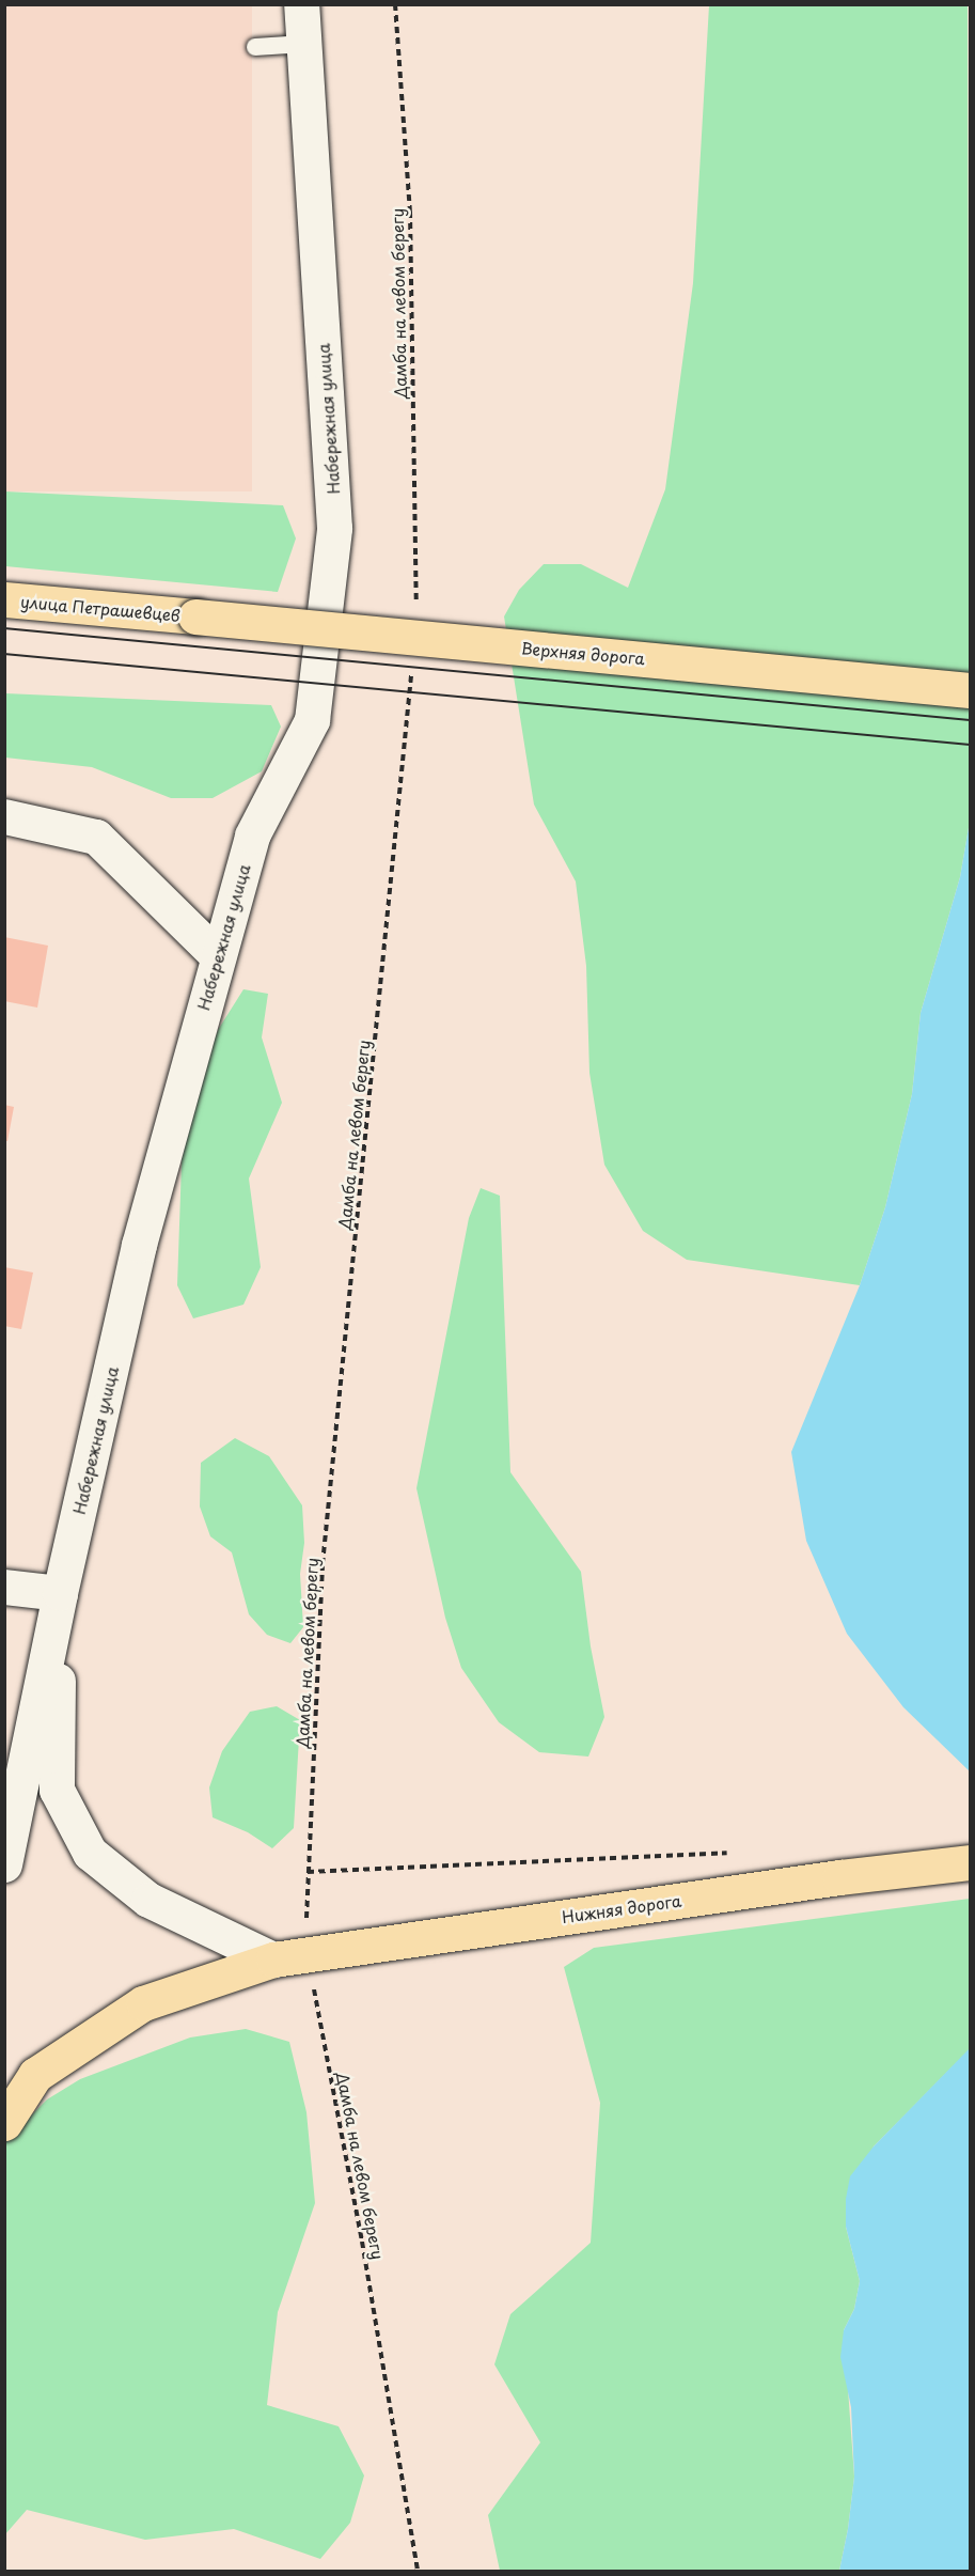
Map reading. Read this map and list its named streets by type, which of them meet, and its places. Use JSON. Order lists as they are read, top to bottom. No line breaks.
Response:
{"streets":{"main road":["Набережная улица","улица Петрашевцев","Верхняя дорога","Нижняя дорога"],"path":["Дамба на левом берегу"]},"crossings":[["Дамба на левом берегу","Нижняя дорога"],["улица Петрашевцев","Верхняя дорога"]]}
